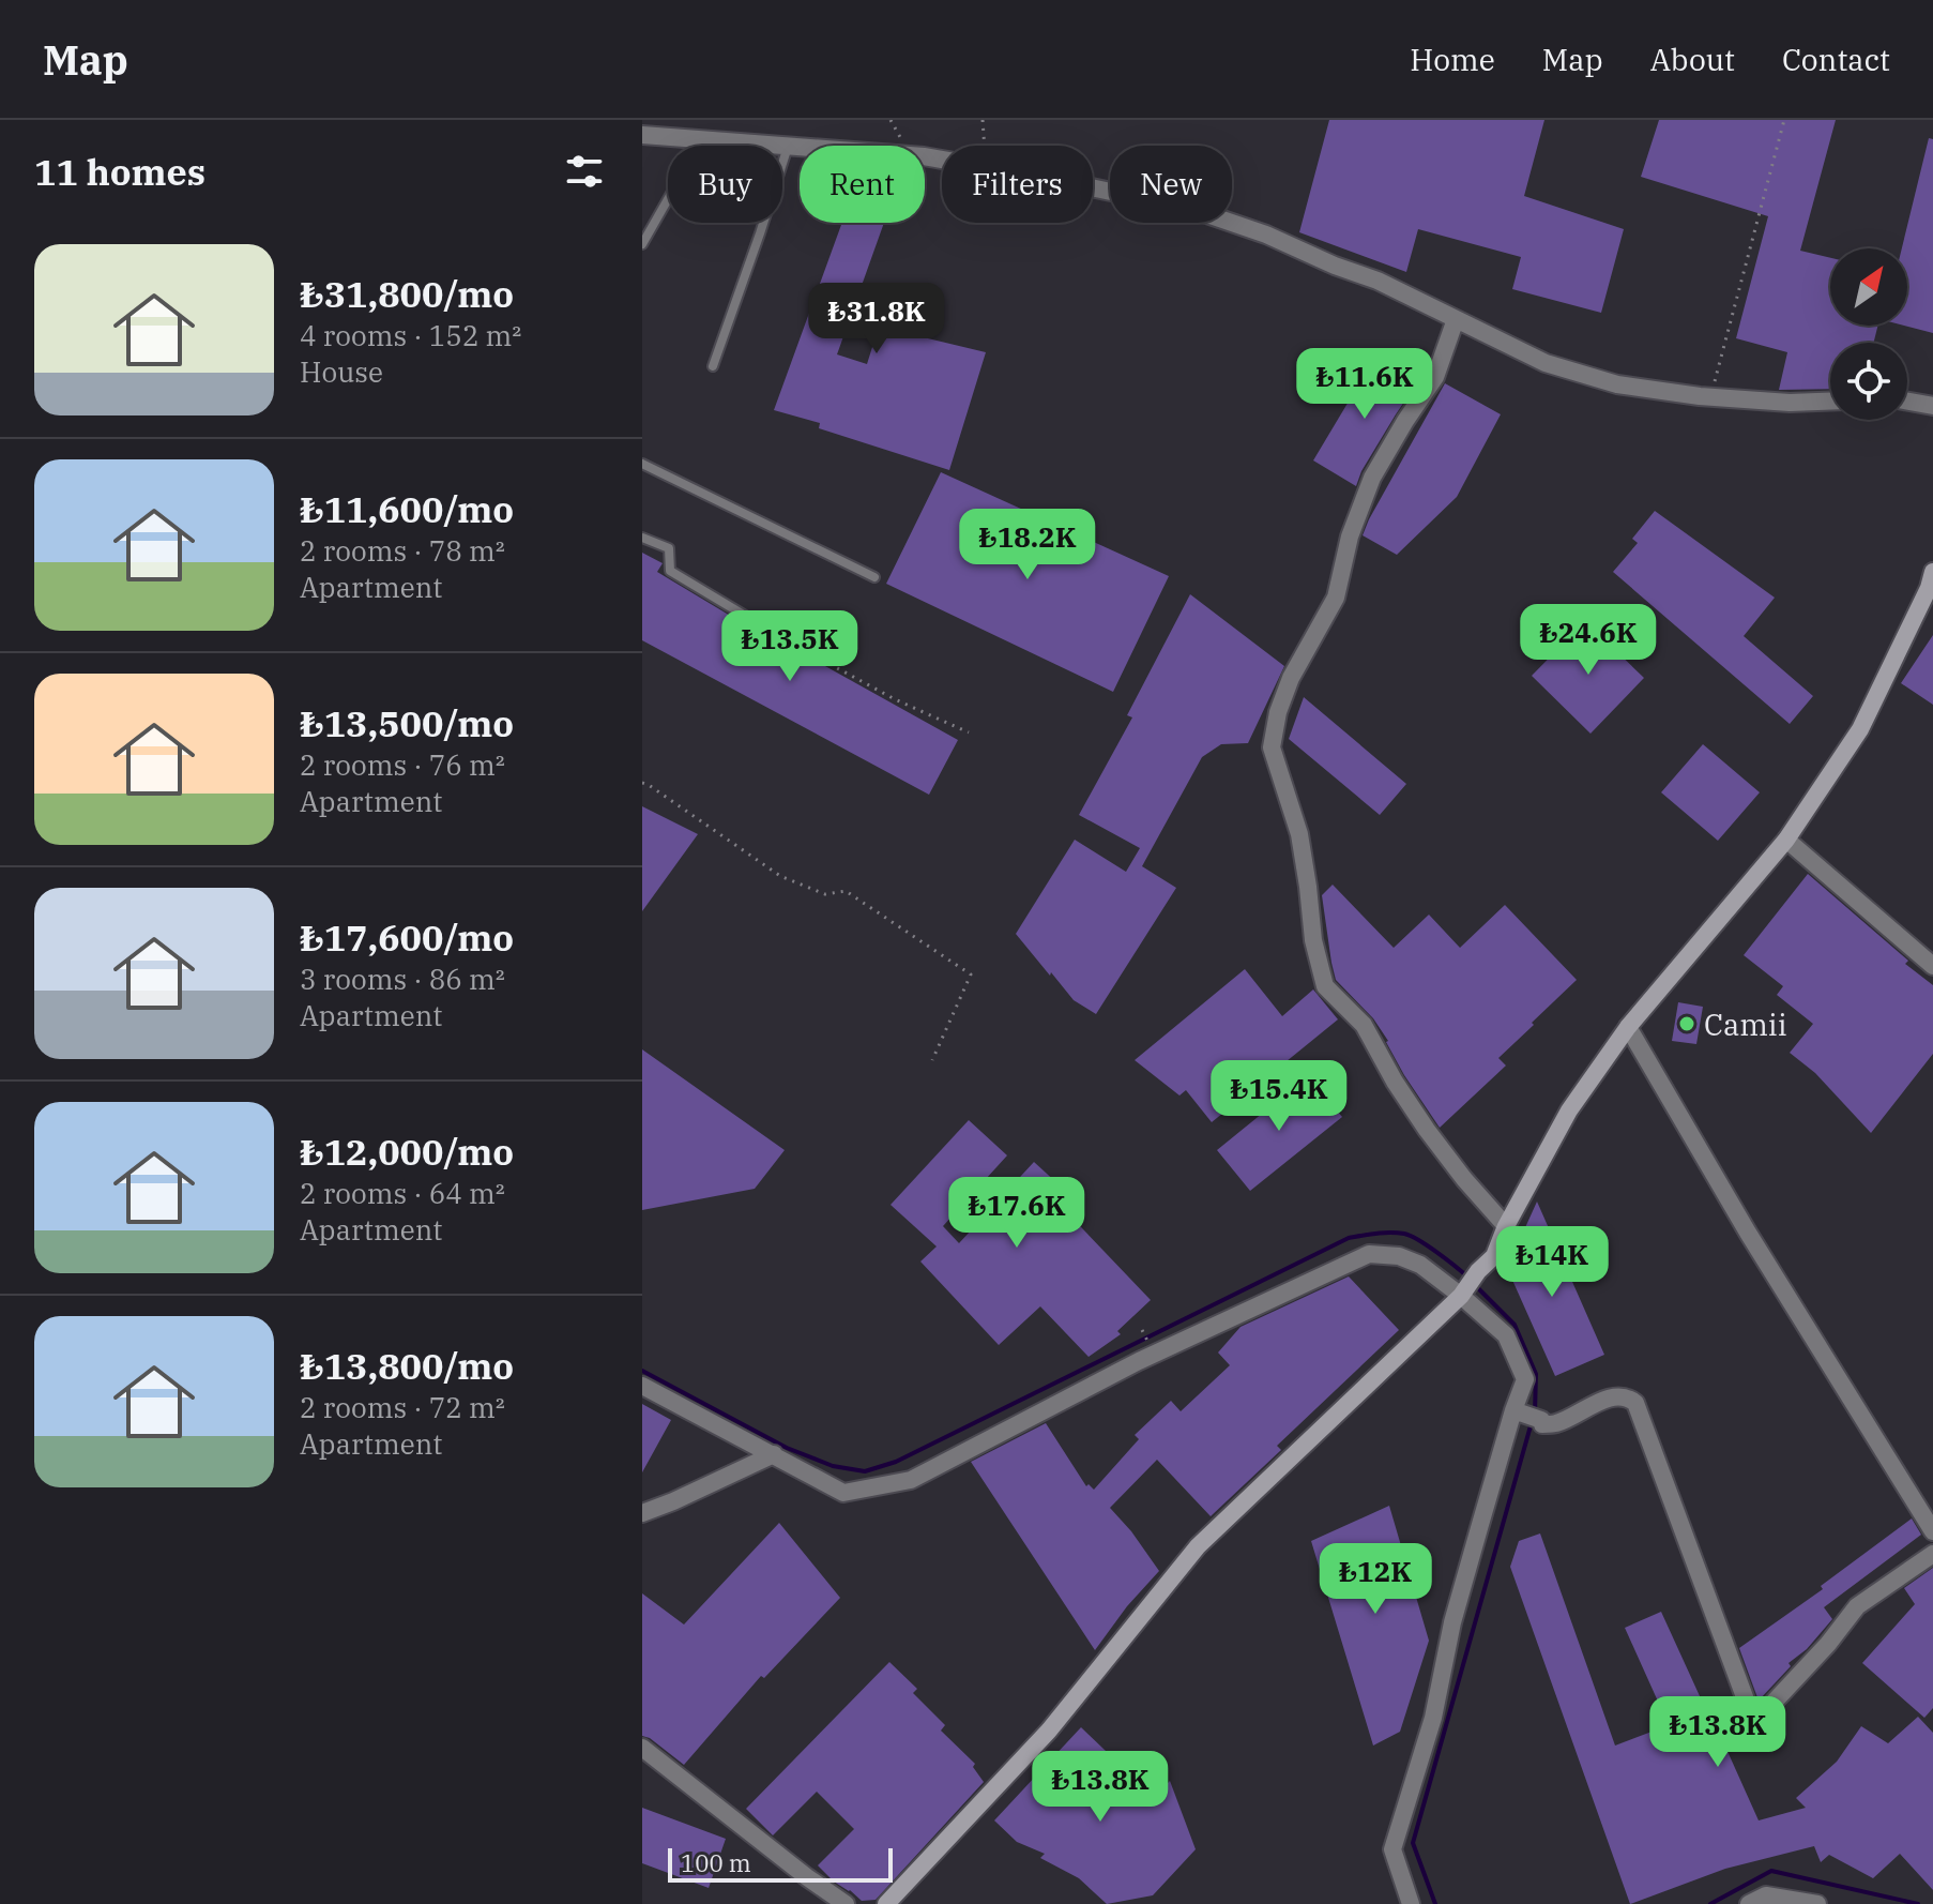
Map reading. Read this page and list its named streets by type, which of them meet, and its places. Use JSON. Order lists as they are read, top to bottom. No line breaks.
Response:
{"places":["Camii"],"scale_bar":"100 m","north":"top right","page":{"header":"Map","nav":["Home","Map","About","Contact"],"heading":"11 homes","chip":["Buy","Rent","Filters","New"],"list":[{"name":"₺31,800/mo","note":"4 rooms · 152 m² · House"},{"name":"₺11,600/mo","note":"2 rooms · 78 m² · Apartment"},{"name":"₺13,500/mo","note":"2 rooms · 76 m² · Apartment"},{"name":"₺17,600/mo","note":"3 rooms · 86 m² · Apartment"},{"name":"₺12,000/mo","note":"2 rooms · 64 m² · Apartment"},{"name":"₺13,800/mo","note":"2 rooms · 72 m² · Apartment"}],"price":["₺31.8K","₺11.6K","₺18.2K","₺24.6K","₺13.5K","₺15.4K","₺17.6K","₺14K","₺12K","₺13.8K","₺13.8K"],"scale":"100 m"}}
